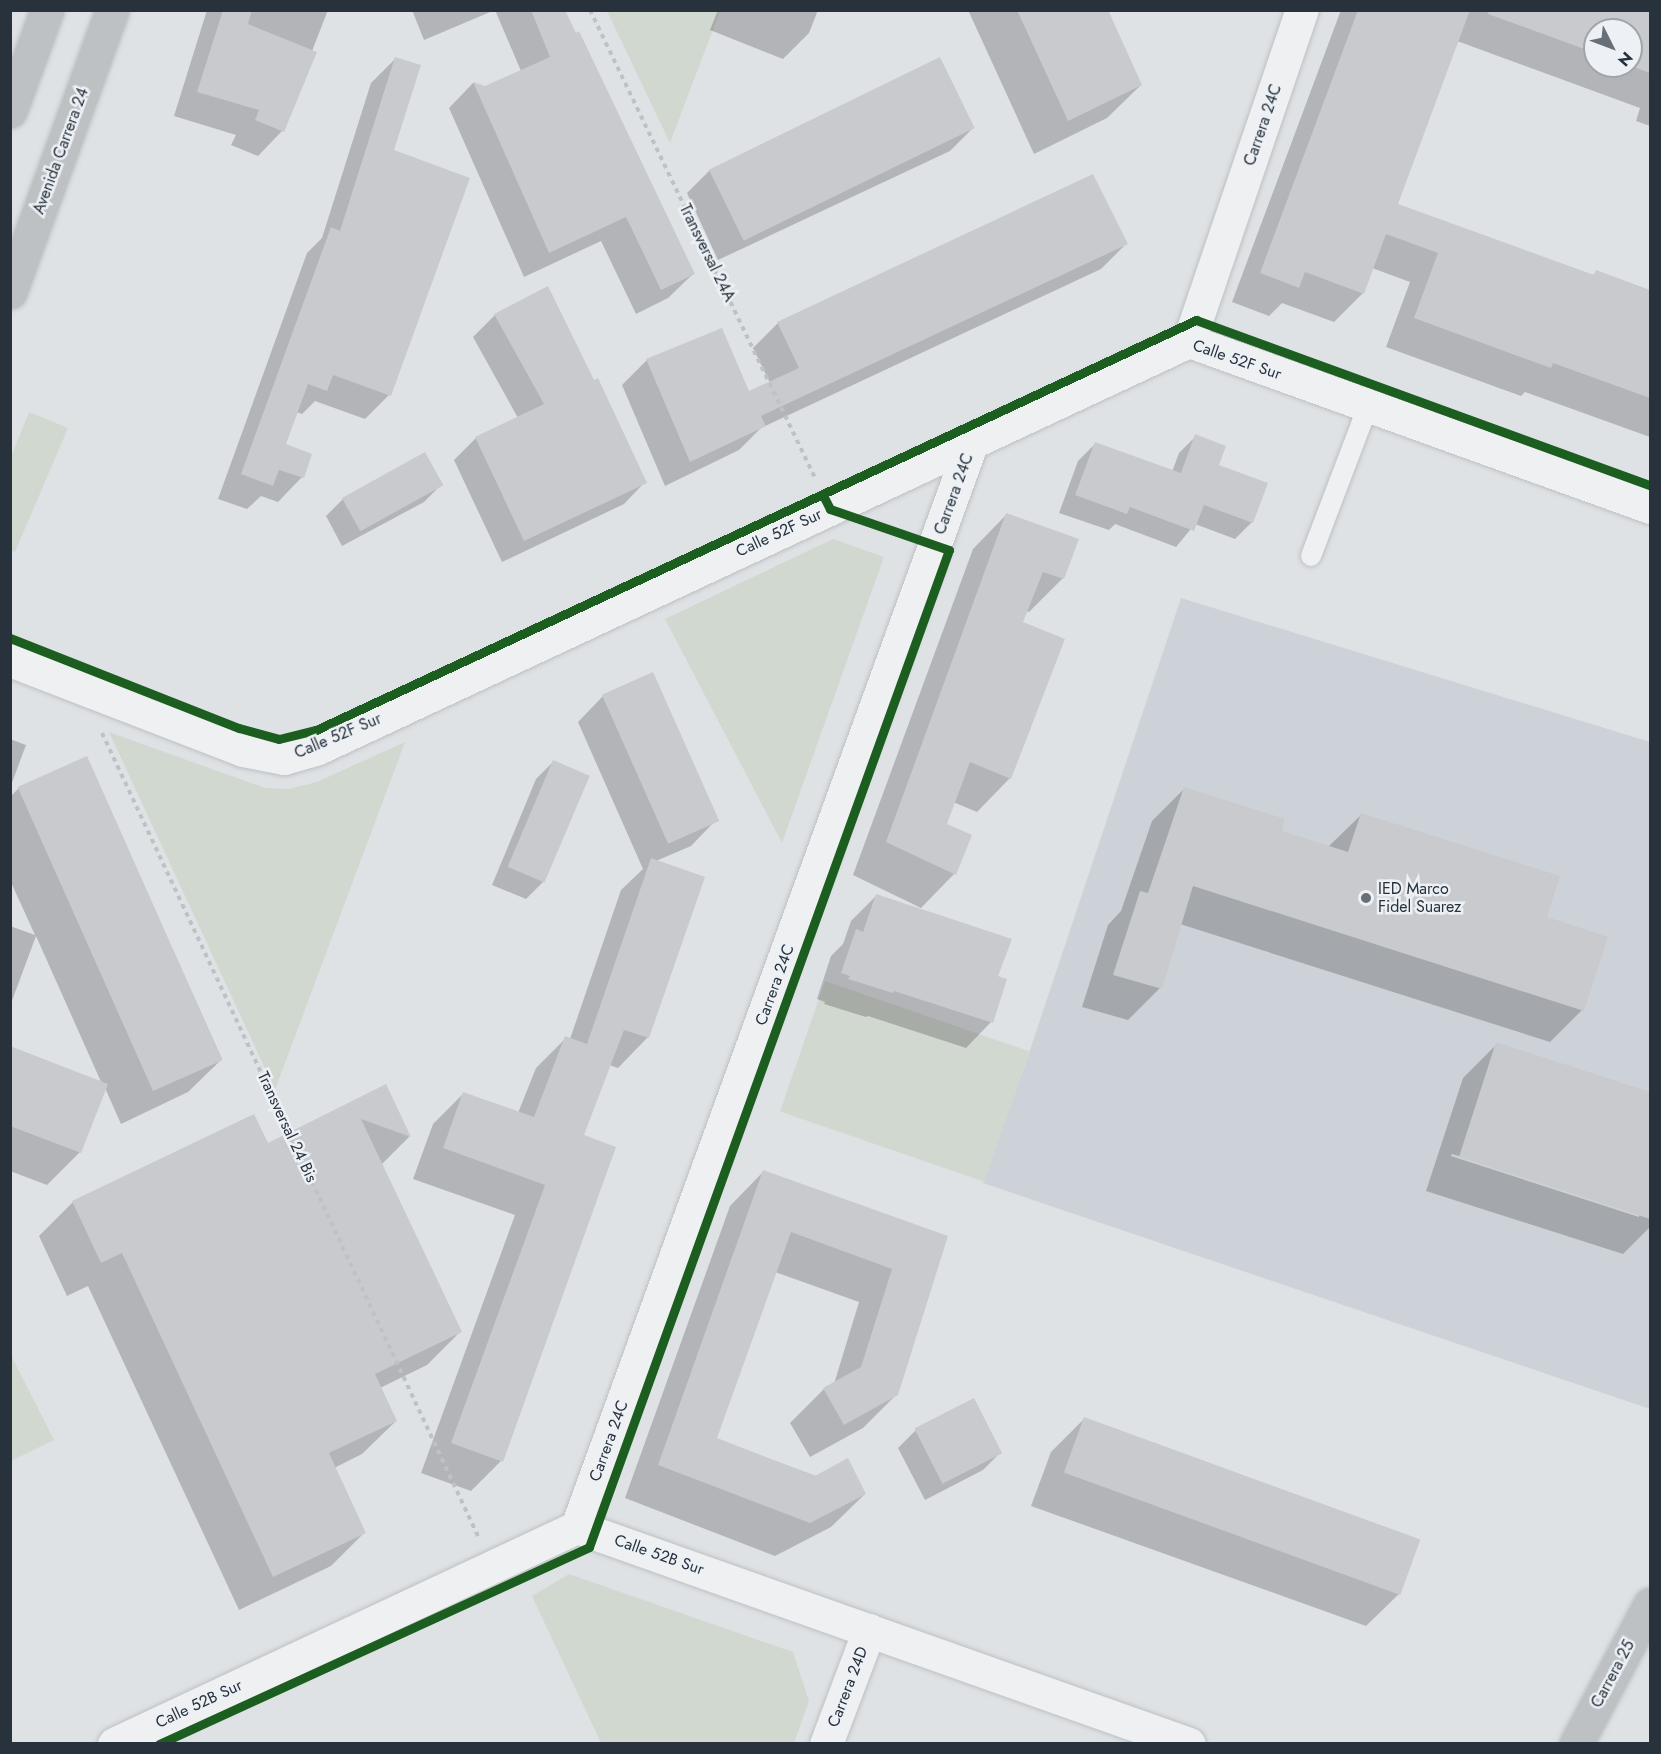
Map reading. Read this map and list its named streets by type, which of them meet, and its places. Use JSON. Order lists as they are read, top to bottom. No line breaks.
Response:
{"streets":{"main road":["Avenida Carrera 24","Carrera 25"],"street":["Carrera 24C","Calle 52F Sur","Calle 52B Sur","Carrera 24D"],"path":["Transversal 24A","Transversal 24 Bis"]},"crossings":[["Carrera 24C","Calle 52F Sur"],["Carrera 24C","Calle 52B Sur"],["Transversal 24A","Calle 52F Sur"],["Calle 52F Sur","Transversal 24 Bis"],["Transversal 24 Bis","Calle 52B Sur"],["Calle 52B Sur","Carrera 24D"]],"places":["IED Marco Fidel Suarez"],"north":"bottom right"}
